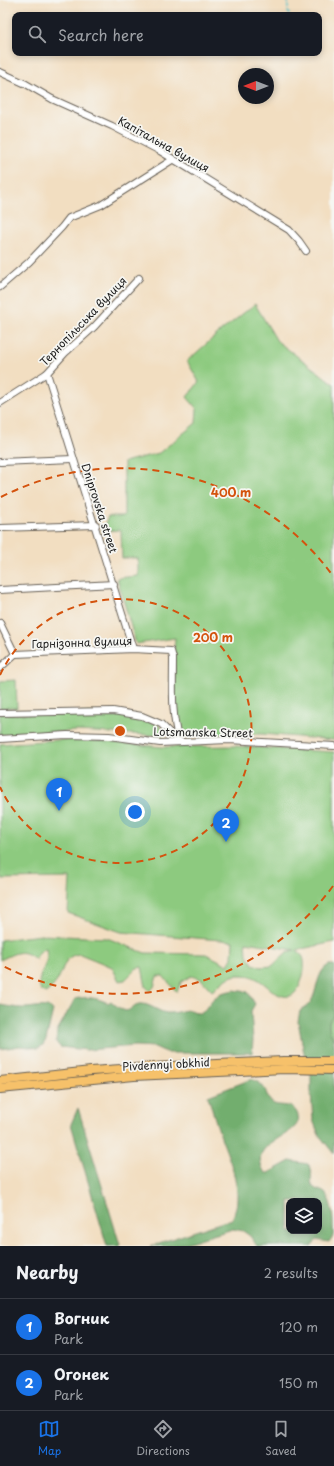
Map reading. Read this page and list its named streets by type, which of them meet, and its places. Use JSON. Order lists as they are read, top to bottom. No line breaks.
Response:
{"streets":{"main road":["Pivdennyi obkhid"],"street":["Капітальна вулиця","Тернопільська вулиця","Dniprovska street","Гарнізонна вулиця","Lotsmanska Street"]},"crossings":[["Тернопільська вулиця","Dniprovska street"],["Dniprovska street","Гарнізонна вулиця"],["Гарнізонна вулиця","Lotsmanska Street"]],"north":"left","page":{"search":"Search here","pins":["1","2"],"heading":["Nearby","2 results"],"list":[{"mark":"1","name":"Вогник","note":"Park","value":"120 m"},{"mark":"2","name":"Огонек","note":"Park","value":"150 m"}],"nav":["Map","Directions","Saved"]},"rings":["400 m","200 m"]}
